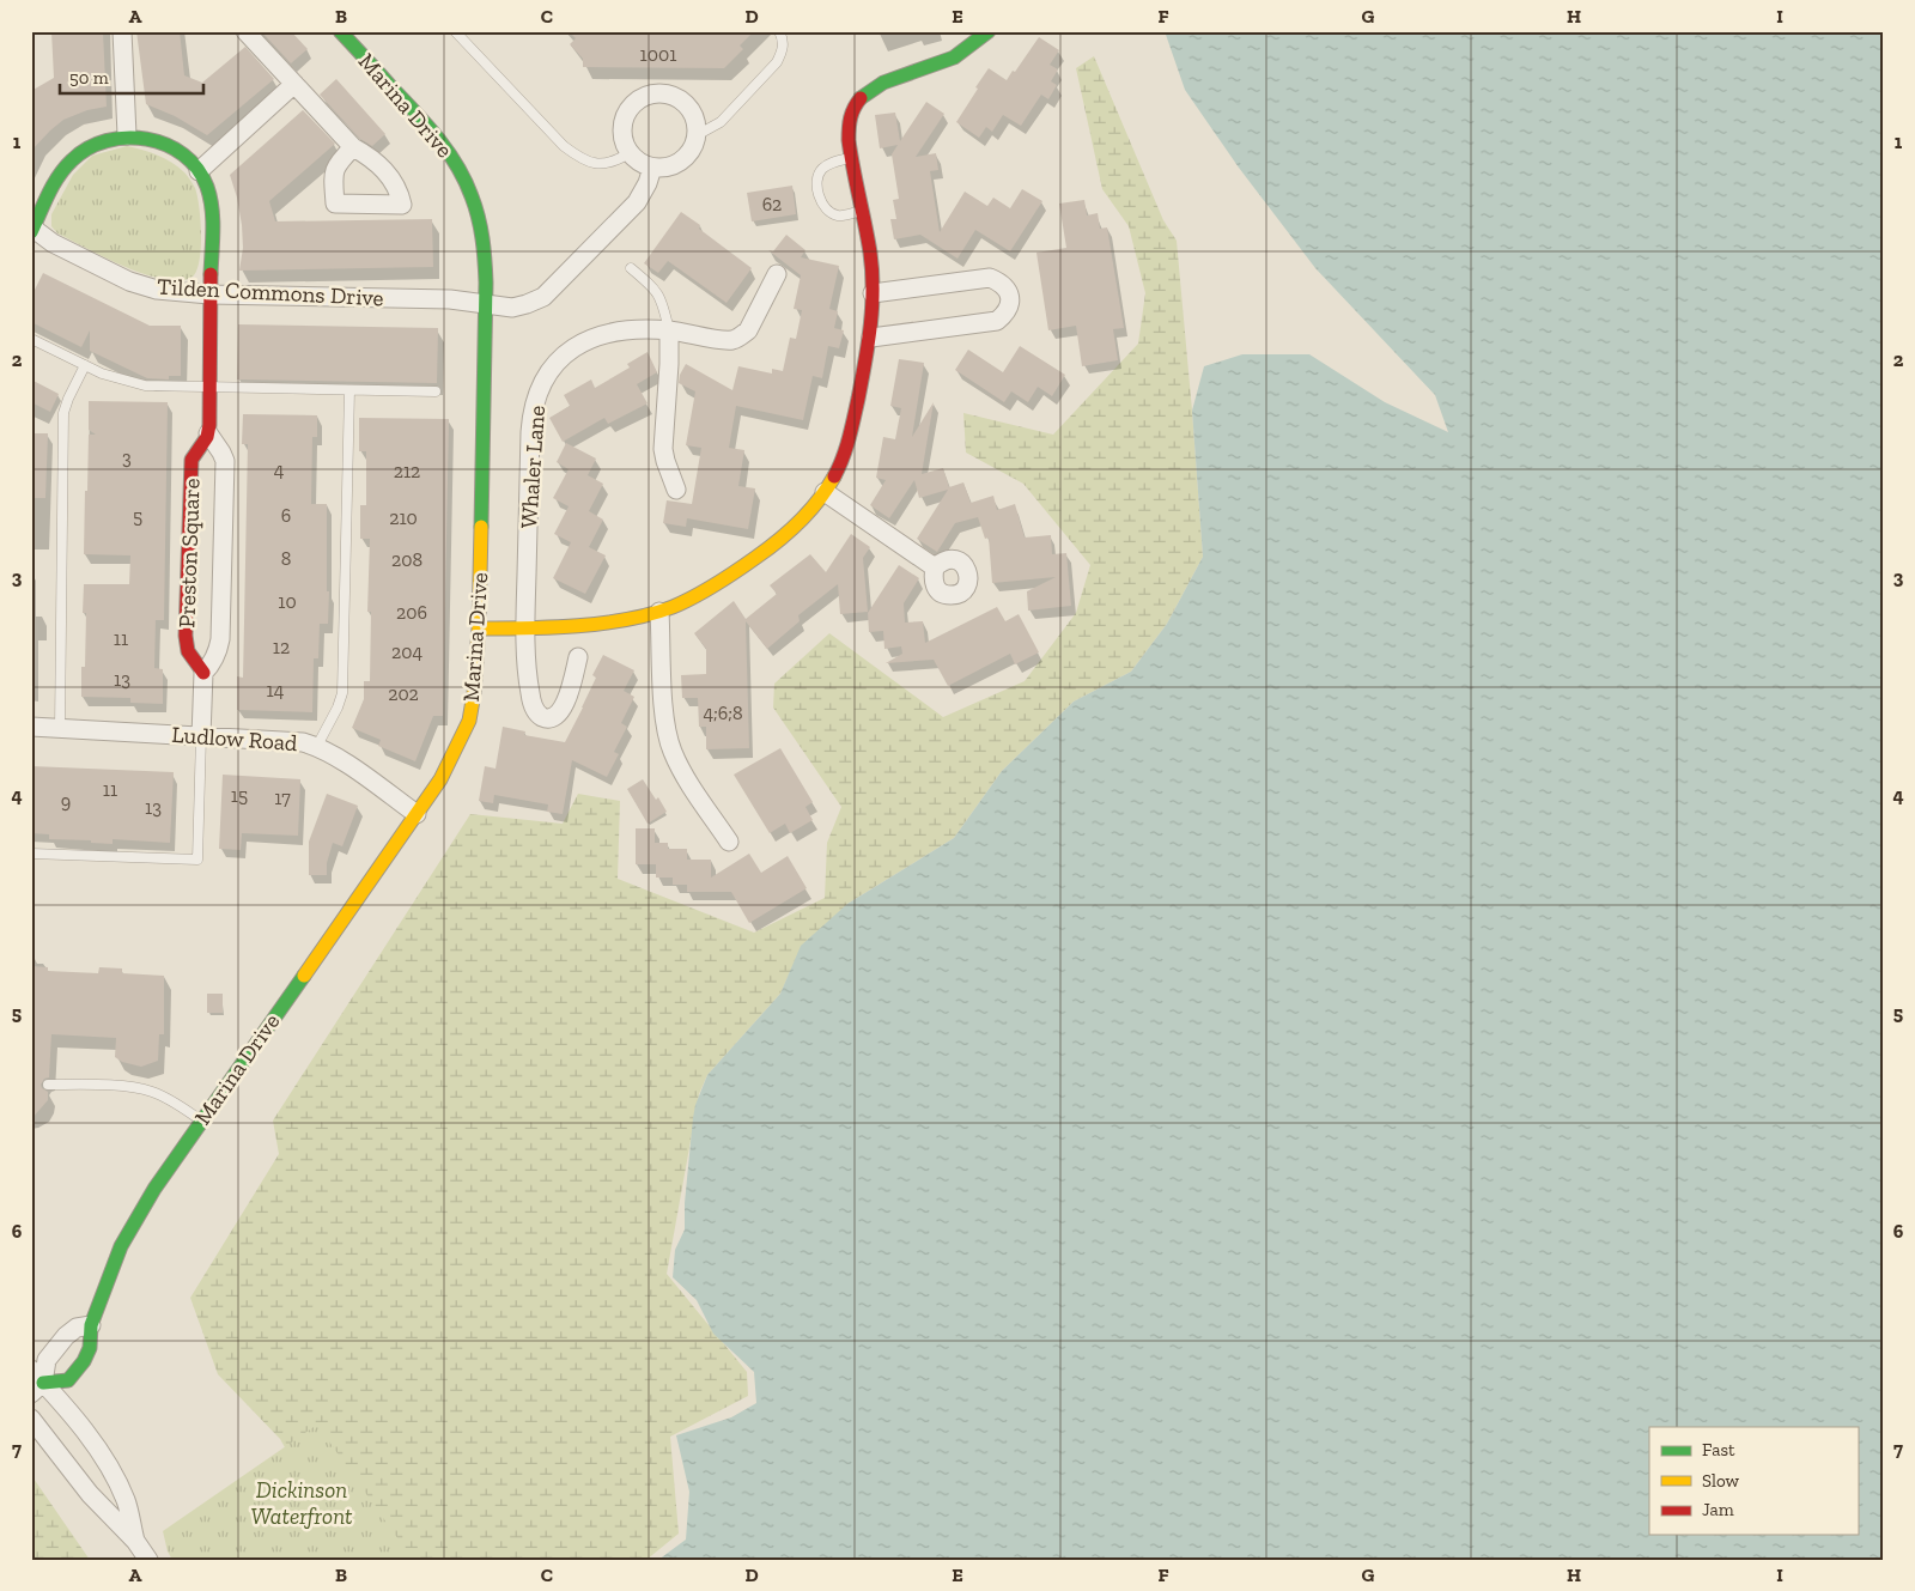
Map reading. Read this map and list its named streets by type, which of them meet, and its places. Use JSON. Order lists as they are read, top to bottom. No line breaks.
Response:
{"streets":{"street":["Marina Drive","Tilden Commons Drive","Whaler Lane","Preston Square","Ludlow Road"]},"crossings":[["Marina Drive","Tilden Commons Drive"],["Marina Drive","Ludlow Road"],["Tilden Commons Drive","Preston Square"],["Preston Square","Ludlow Road"]],"parks":["Dickinson Waterfront"],"house_numbers":["1001","62","3","4","212","6","5","210","8","208","10","206","11","12","204","13","14","202","4;6;8","11","15","17","9","13"],"legend":["Fast","Slow","Jam"],"scale_bar":"50 m","grid":{"columns":["A","B","C","D","E","F","G","H","I"],"rows":["1","2","3","4","5","6","7"]}}
